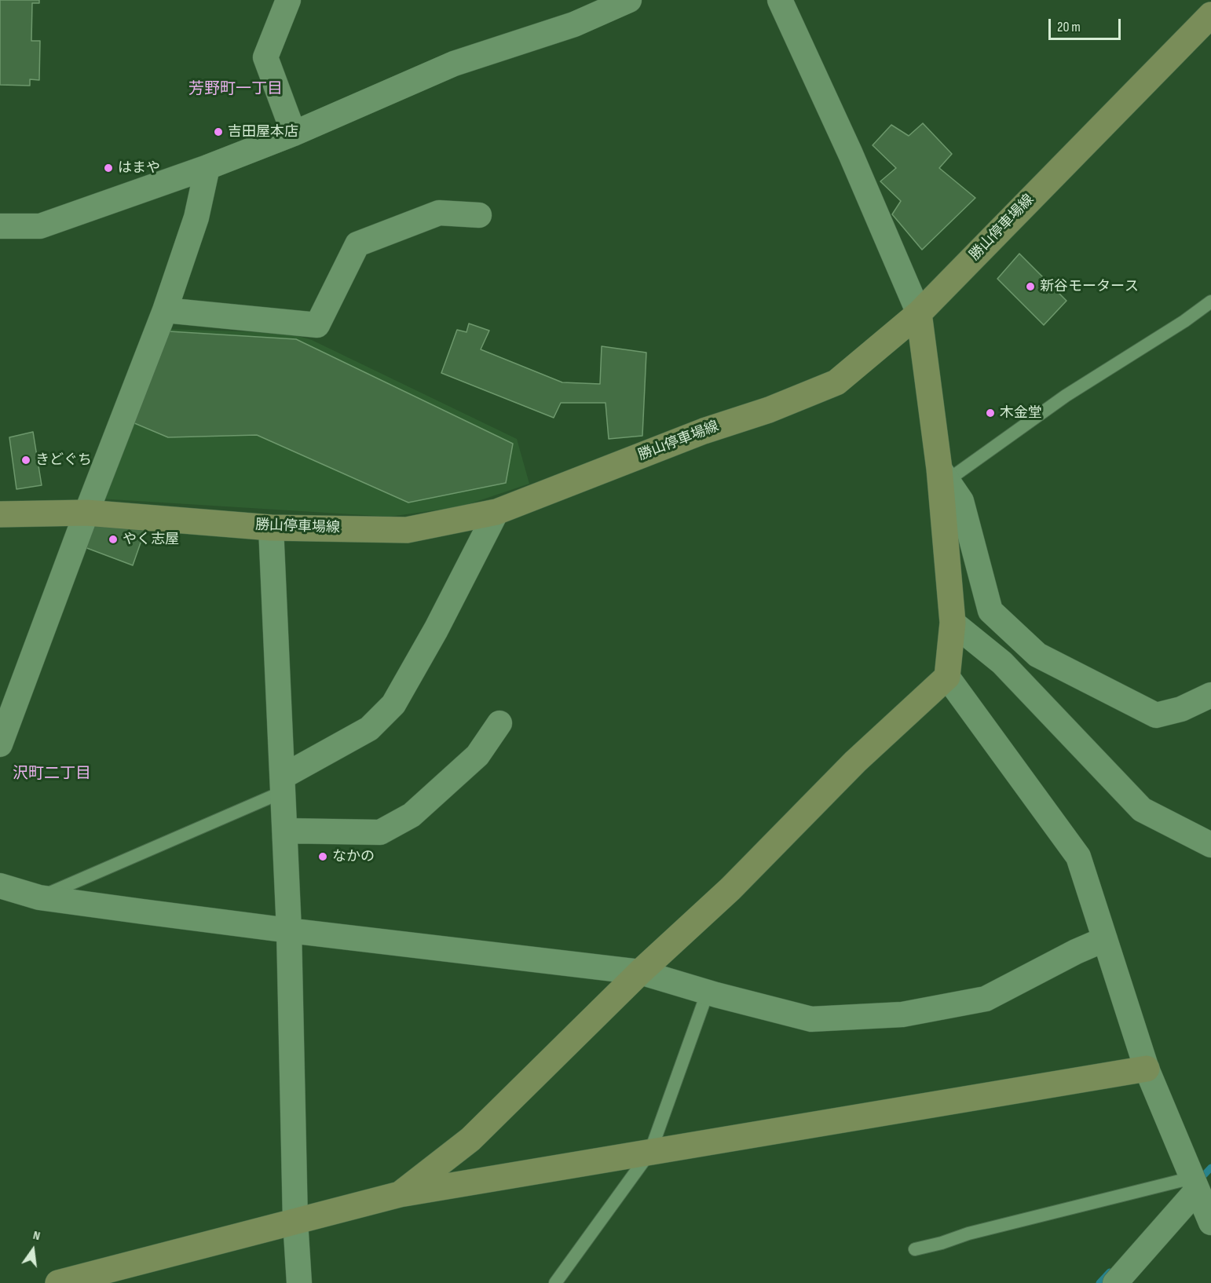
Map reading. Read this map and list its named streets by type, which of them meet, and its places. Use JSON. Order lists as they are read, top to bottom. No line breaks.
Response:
{"streets":{"street":["勝山停車場線"]},"districts":["芳野町一丁目","沢町二丁目"],"places":["吉田屋本店","はまや","新谷モータース","木金堂","きどぐち","やく志屋","なかの"],"scale_bar":"20 m","north":"top"}
